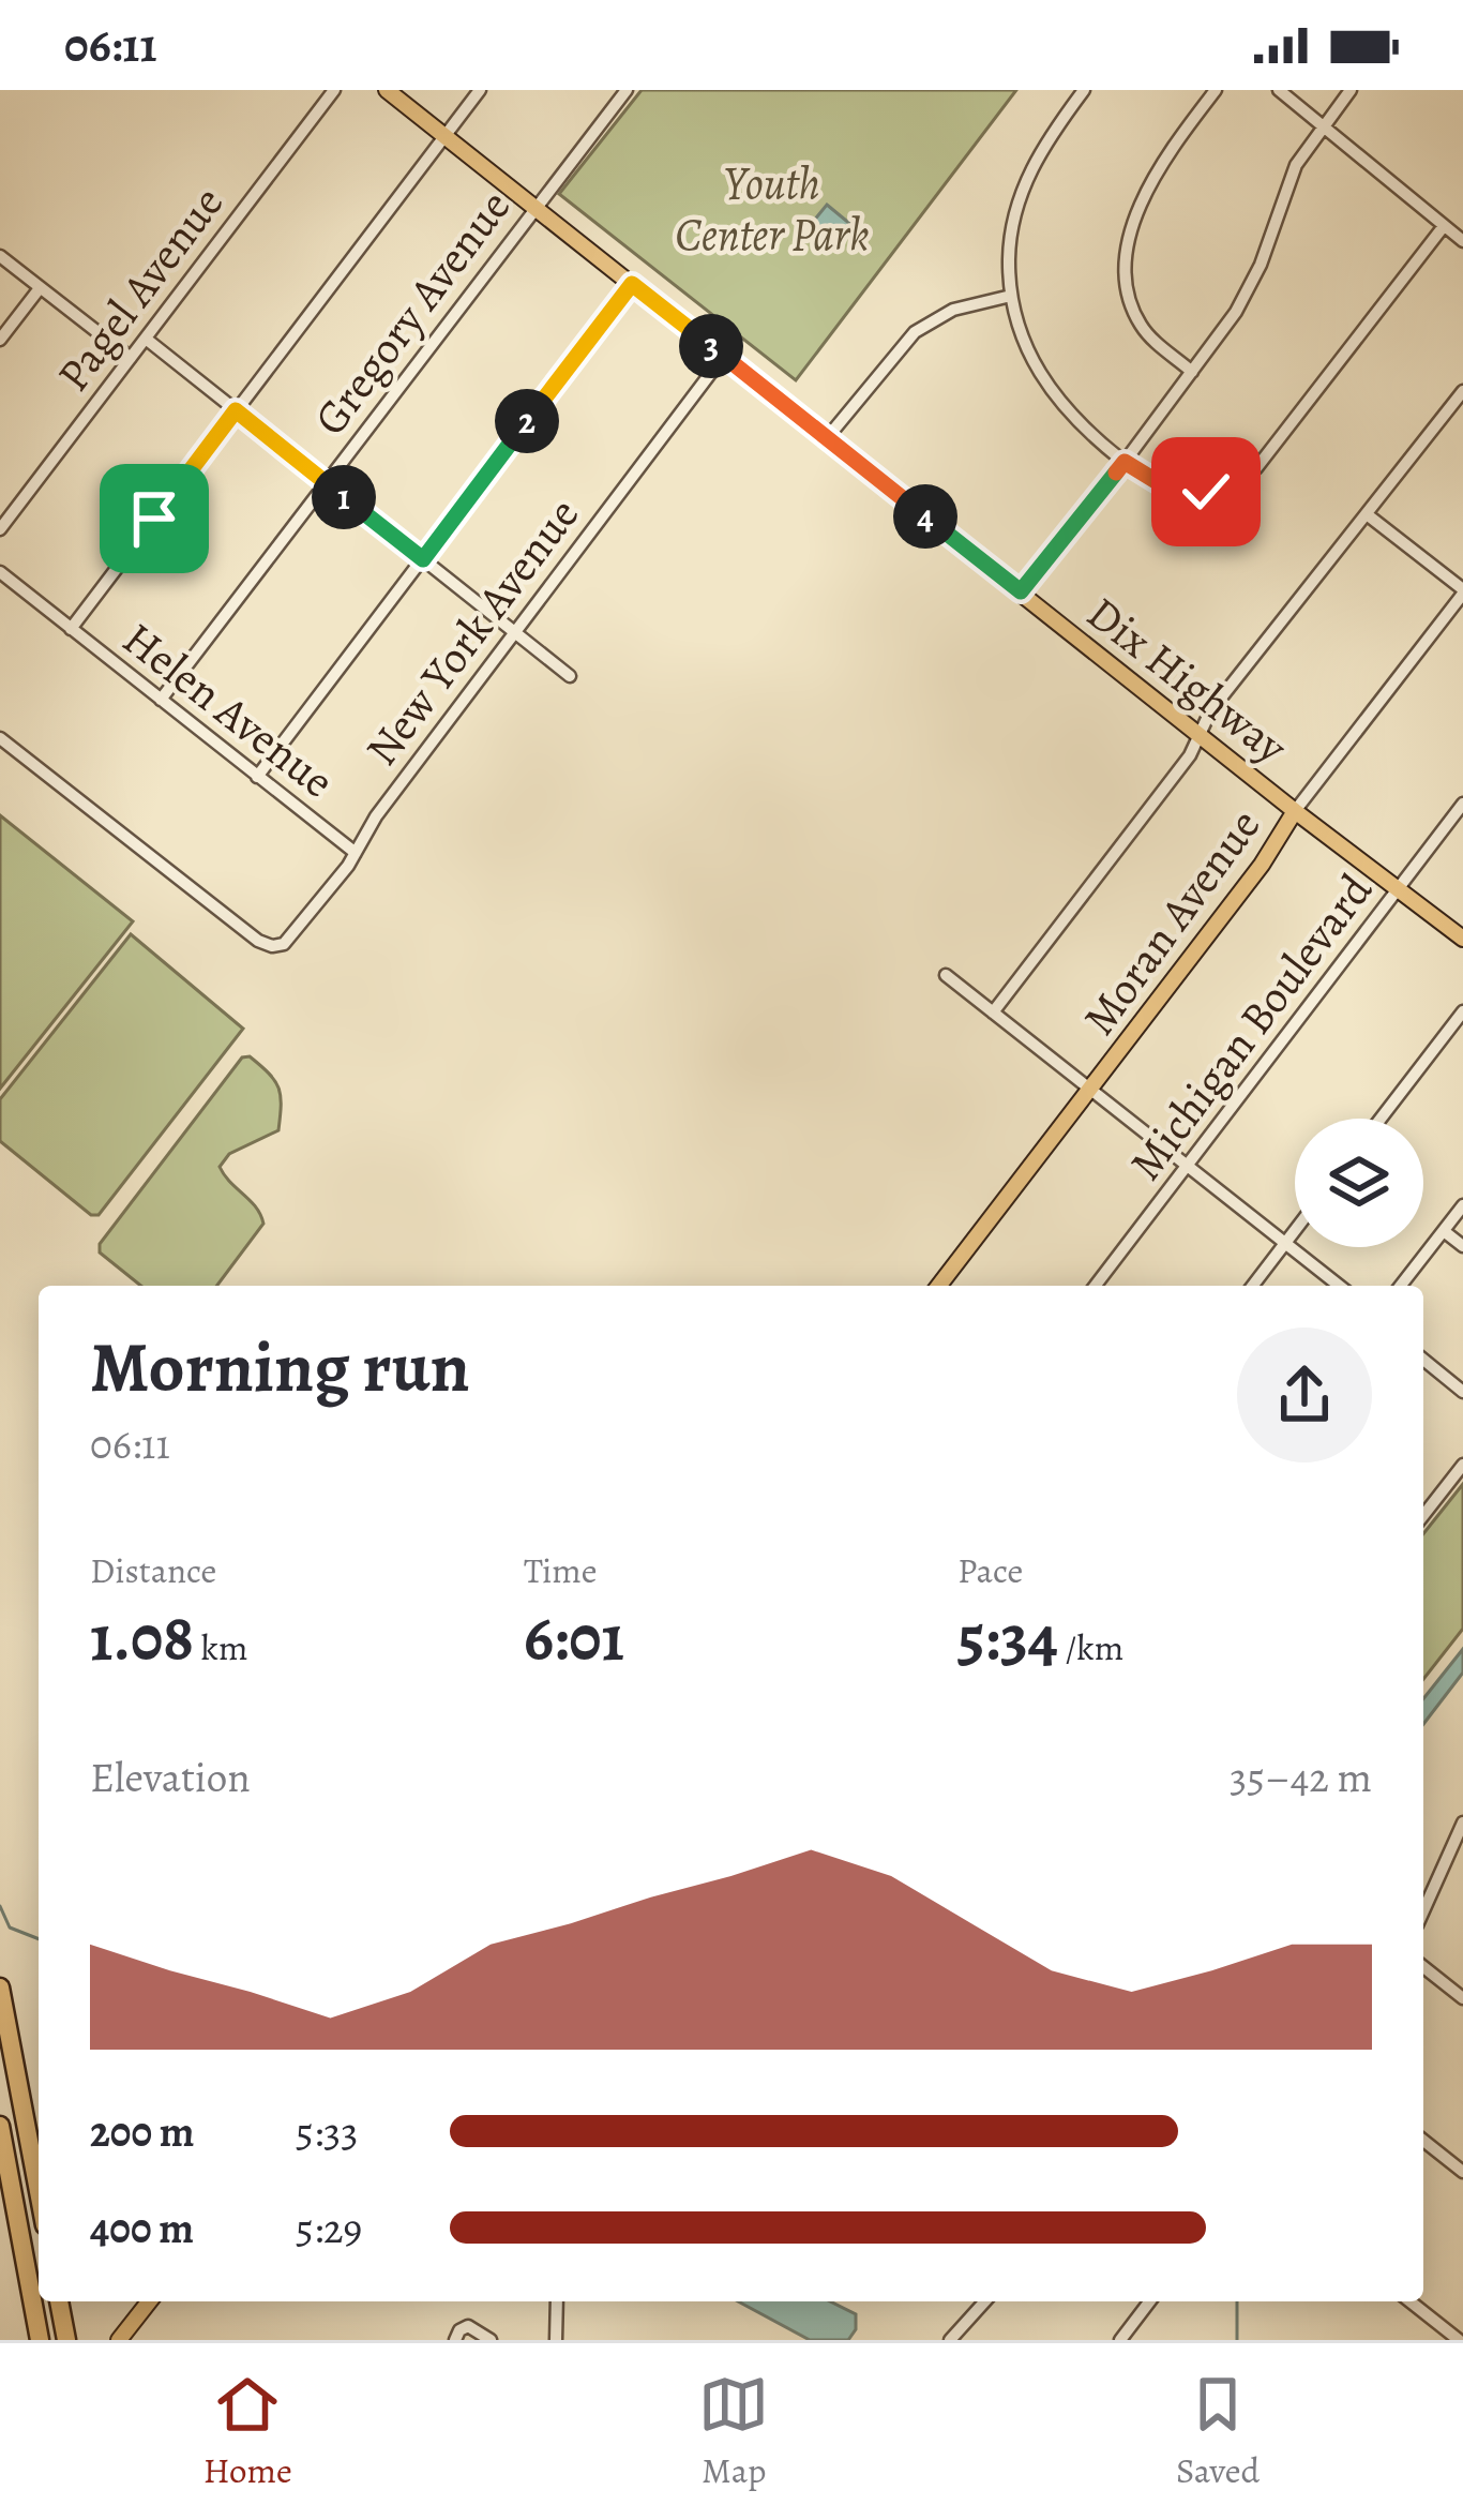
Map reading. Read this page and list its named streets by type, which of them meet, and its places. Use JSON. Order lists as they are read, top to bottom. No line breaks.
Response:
{"streets":{"main road":["Dix Highway","Moran Avenue"],"street":["Pagel Avenue","Gregory Avenue","New York Avenue","Helen Avenue","Michigan Boulevard"]},"crossings":[["Gregory Avenue","Dix Highway"],["Gregory Avenue","Helen Avenue"],["New York Avenue","Dix Highway"],["New York Avenue","Helen Avenue"],["Dix Highway","Moran Avenue"],["Dix Highway","Michigan Boulevard"]],"parks":["Youth Center Park"],"page":{"status":"06:11","pins":["3","2","1","4"],"heading":["Morning run","06:11"],"stats":[["Distance","1.08 km"],["Time","6:01"],["Pace","5:34 /km"]],"chart":["Elevation","35–42 m"],"list":[{"name":"200 m","note":"5:33"},{"name":"400 m","note":"5:29"}],"tabs":["Home","Map","Saved"]}}
